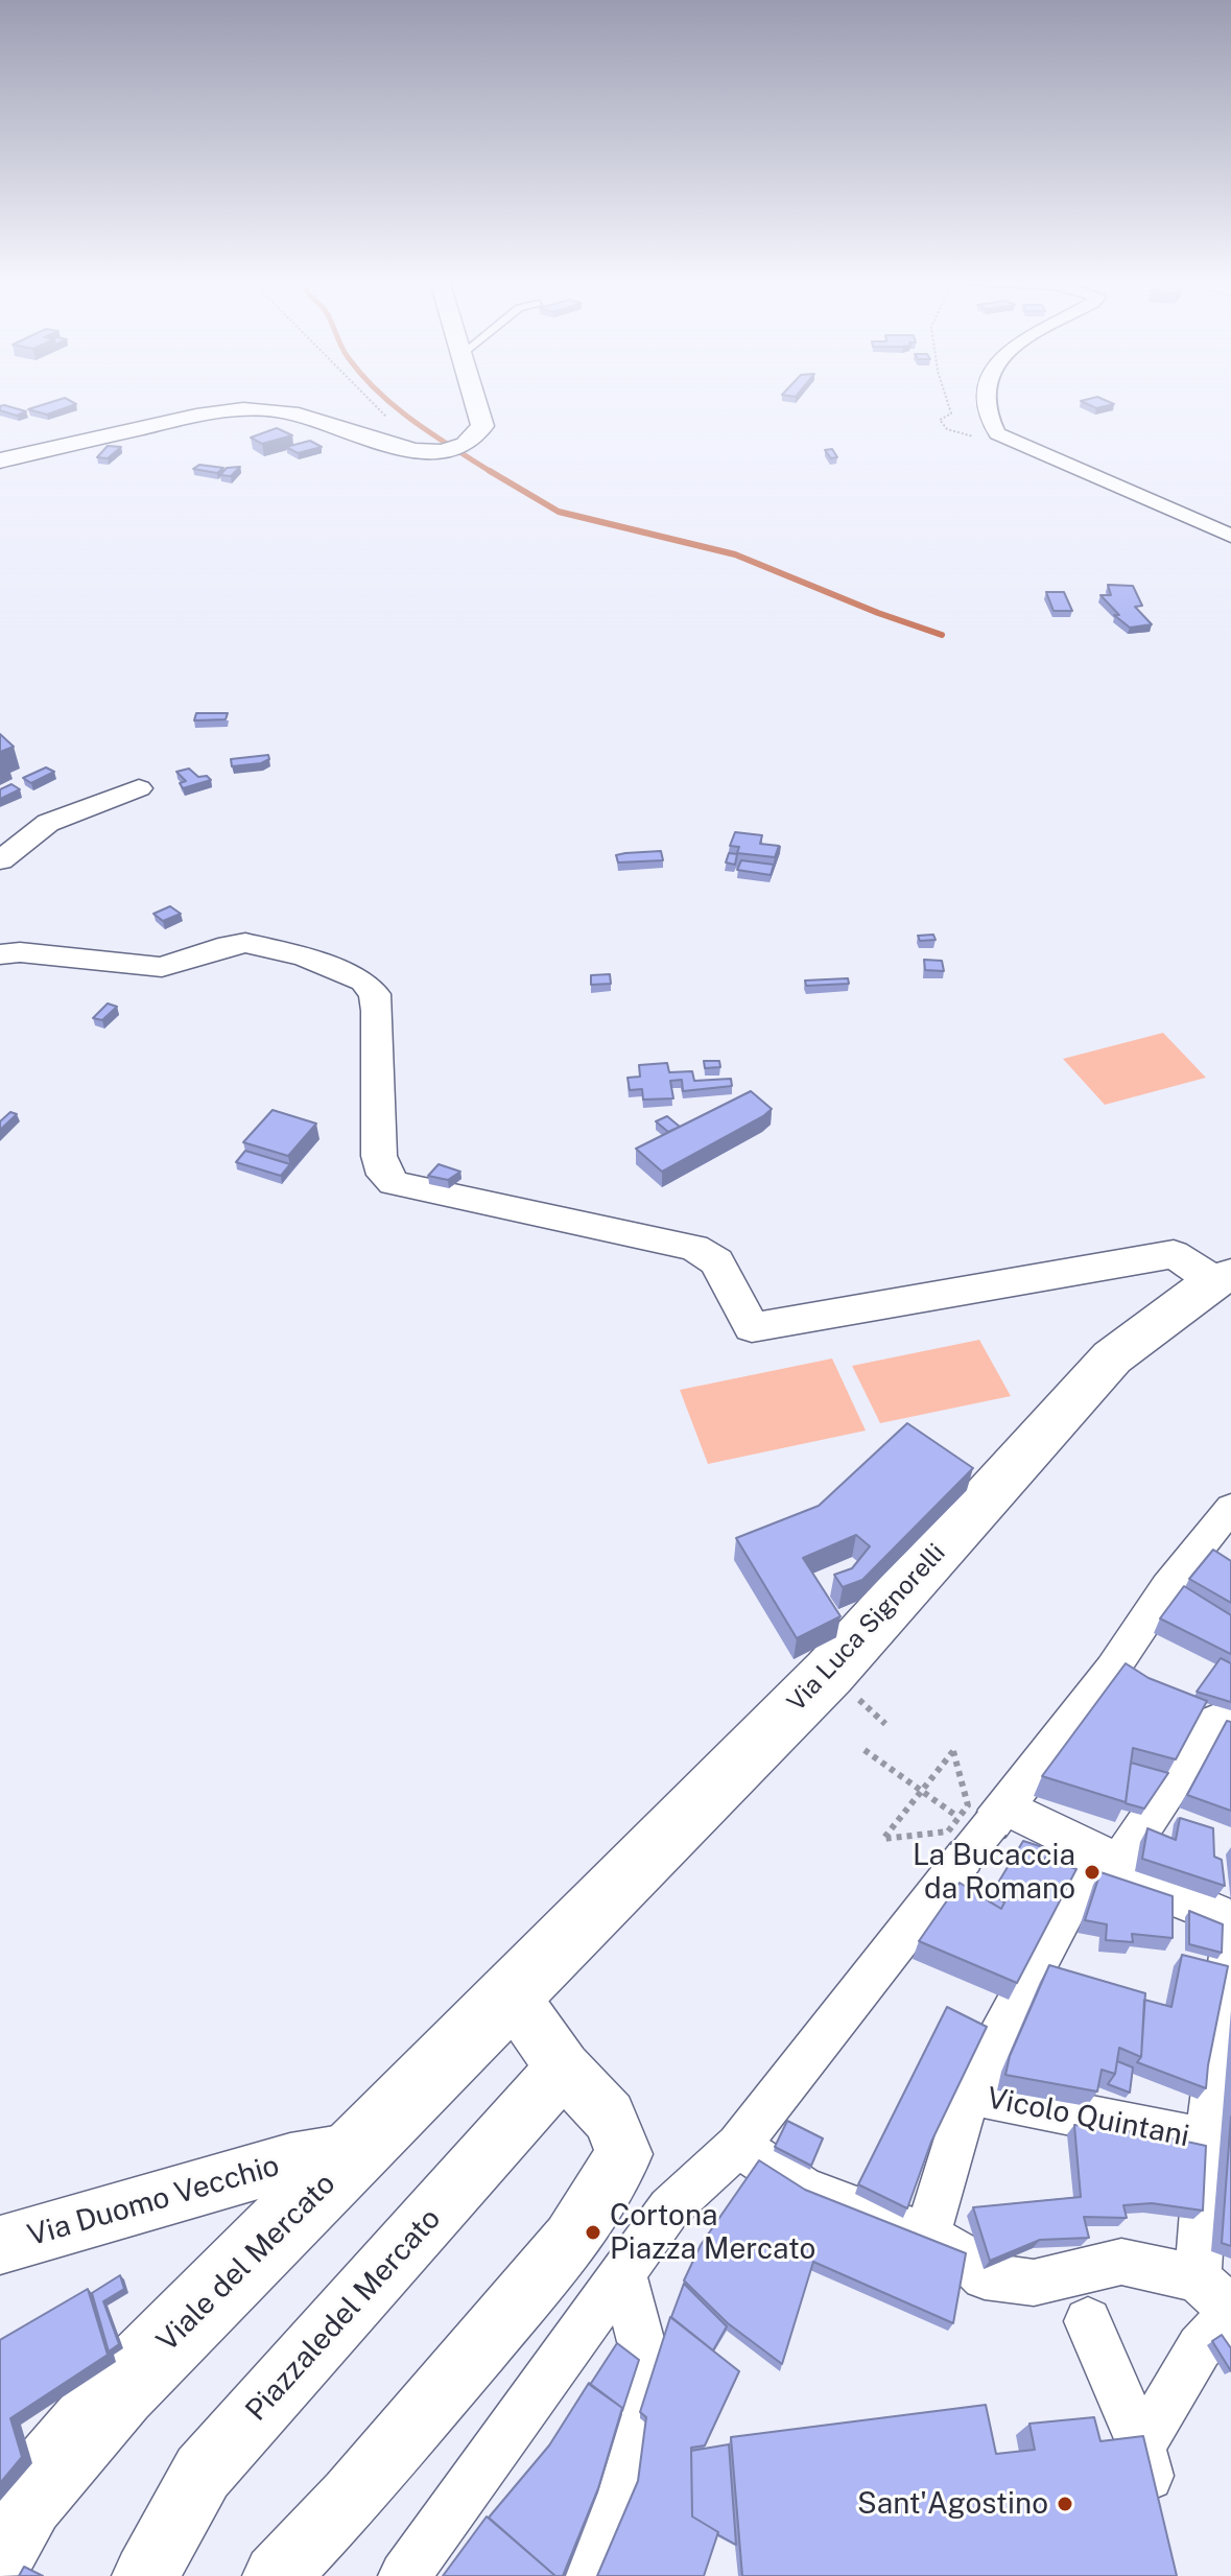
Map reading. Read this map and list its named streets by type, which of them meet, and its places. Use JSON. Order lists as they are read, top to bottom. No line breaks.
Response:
{"streets":{"street":["Via Luca Signorelli","Vicolo Quintani","Via Duomo Vecchio","Viale del Mercato","Piazzaledel Mercato"]},"crossings":[["Via Luca Signorelli","Viale del Mercato"],["Via Duomo Vecchio","Viale del Mercato"]],"places":["La Bucaccia da Romano","Cortona Piazza Mercato","Sant'Agostino"]}
